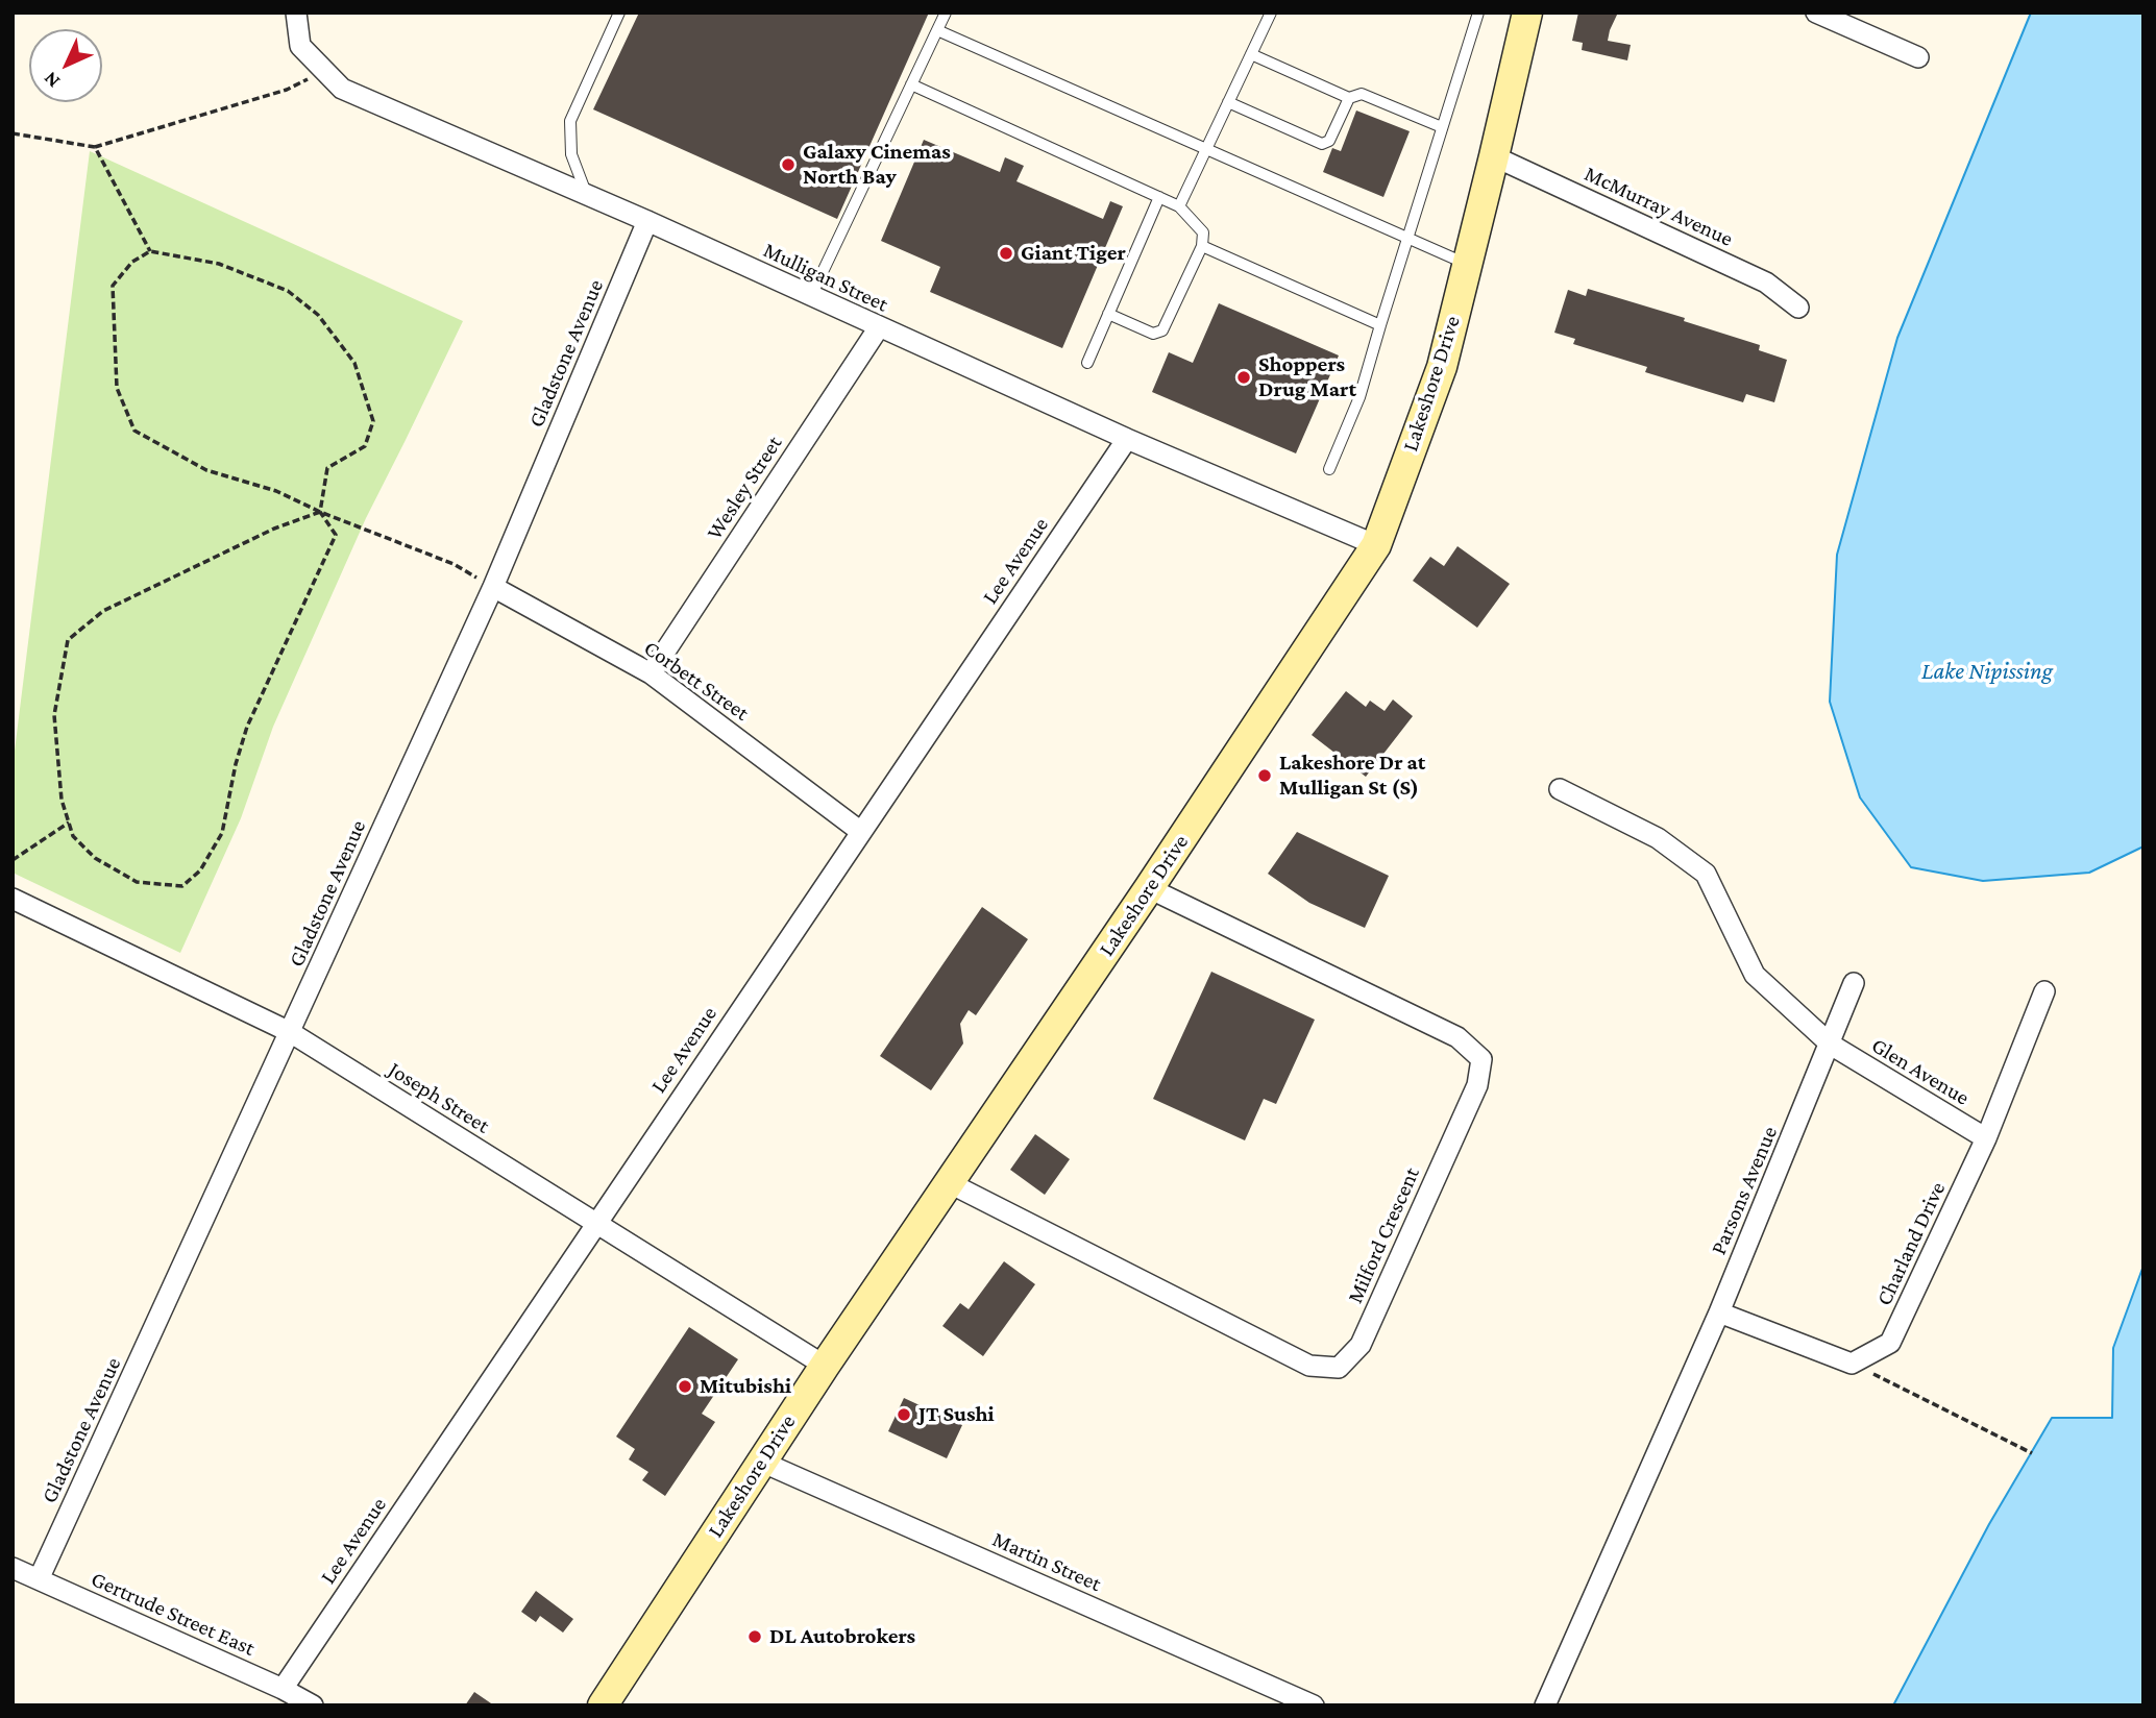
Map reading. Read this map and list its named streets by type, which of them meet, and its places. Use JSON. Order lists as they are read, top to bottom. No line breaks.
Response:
{"streets":{"main road":["Lakeshore Drive"],"street":["McMurray Avenue","Mulligan Street","Gladstone Avenue","Wesley Street","Lee Avenue","Corbett Street","Glen Avenue","Joseph Street","Parsons Avenue","Milford Crescent","Charland Drive","Martin Street","Gertrude Street East"]},"crossings":[["McMurray Avenue","Lakeshore Drive"],["Mulligan Street","Gladstone Avenue"],["Mulligan Street","Lakeshore Drive"],["Mulligan Street","Wesley Street"],["Mulligan Street","Lee Avenue"],["Gladstone Avenue","Corbett Street"],["Gladstone Avenue","Joseph Street"],["Gladstone Avenue","Gertrude Street East"],["Lakeshore Drive","Joseph Street"],["Lakeshore Drive","Milford Crescent"],["Lakeshore Drive","Martin Street"],["Wesley Street","Corbett Street"],["Lee Avenue","Corbett Street"],["Lee Avenue","Joseph Street"],["Lee Avenue","Gertrude Street East"],["Glen Avenue","Parsons Avenue"],["Glen Avenue","Charland Drive"]],"water":["Lake Nipissing"],"places":["Galaxy Cinemas North Bay","Giant Tiger","Shoppers Drug Mart","Lakeshore Dr at Mulligan St (S)","Mitubishi","JT Sushi","DL Autobrokers"],"north":"bottom left"}
